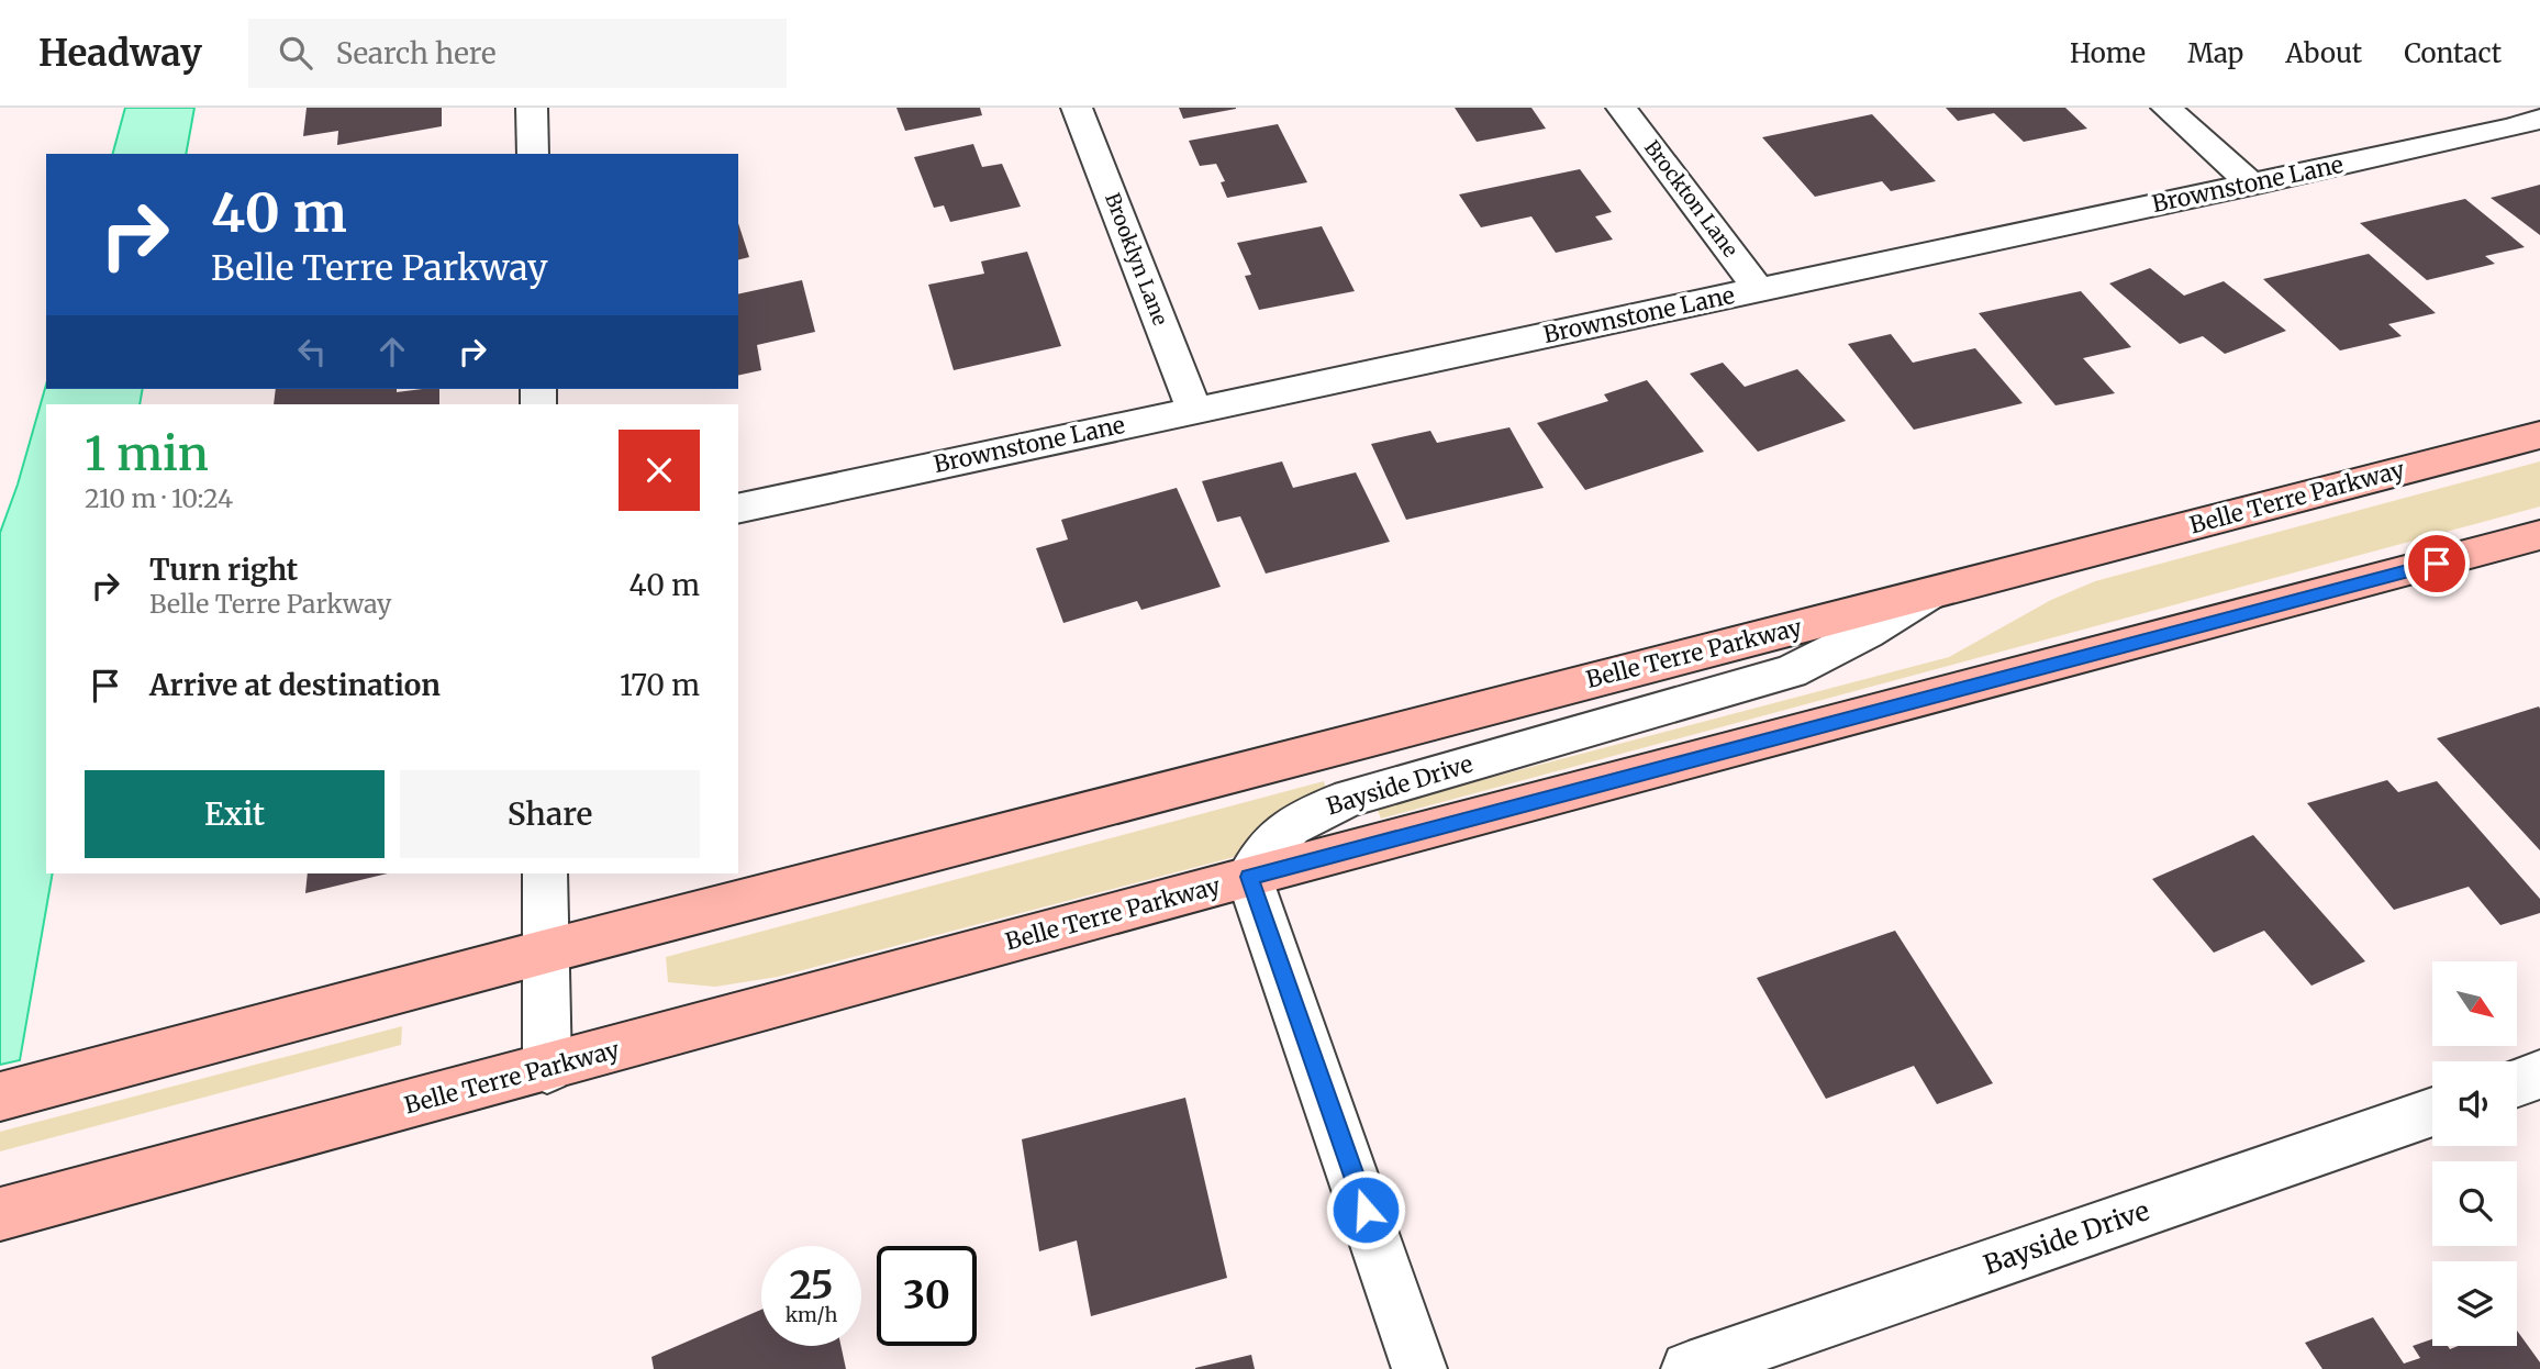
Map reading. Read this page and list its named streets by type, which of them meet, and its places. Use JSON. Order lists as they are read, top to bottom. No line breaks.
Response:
{"streets":{"main road":["Belle Terre Parkway"],"street":["Brownstone Lane","Brockton Lane","Brooklyn Lane","Bayside Drive"]},"crossings":[["Brownstone Lane","Brockton Lane"],["Brownstone Lane","Brooklyn Lane"],["Belle Terre Parkway","Bayside Drive"]],"north":"bottom right","page":{"header":"Headway","search":"Search here","nav":["Home","Map","About","Contact"],"turn":["40 m","Belle Terre Parkway"],"heading":["1 min","210 m · 10:24"],"list":[{"name":"Turn right","note":"Belle Terre Parkway","value":"40 m"},{"name":"Arrive at destination","value":"170 m"}],"buttons":["Exit","Share"],"speed":"25 km/h","limit":"30"}}
